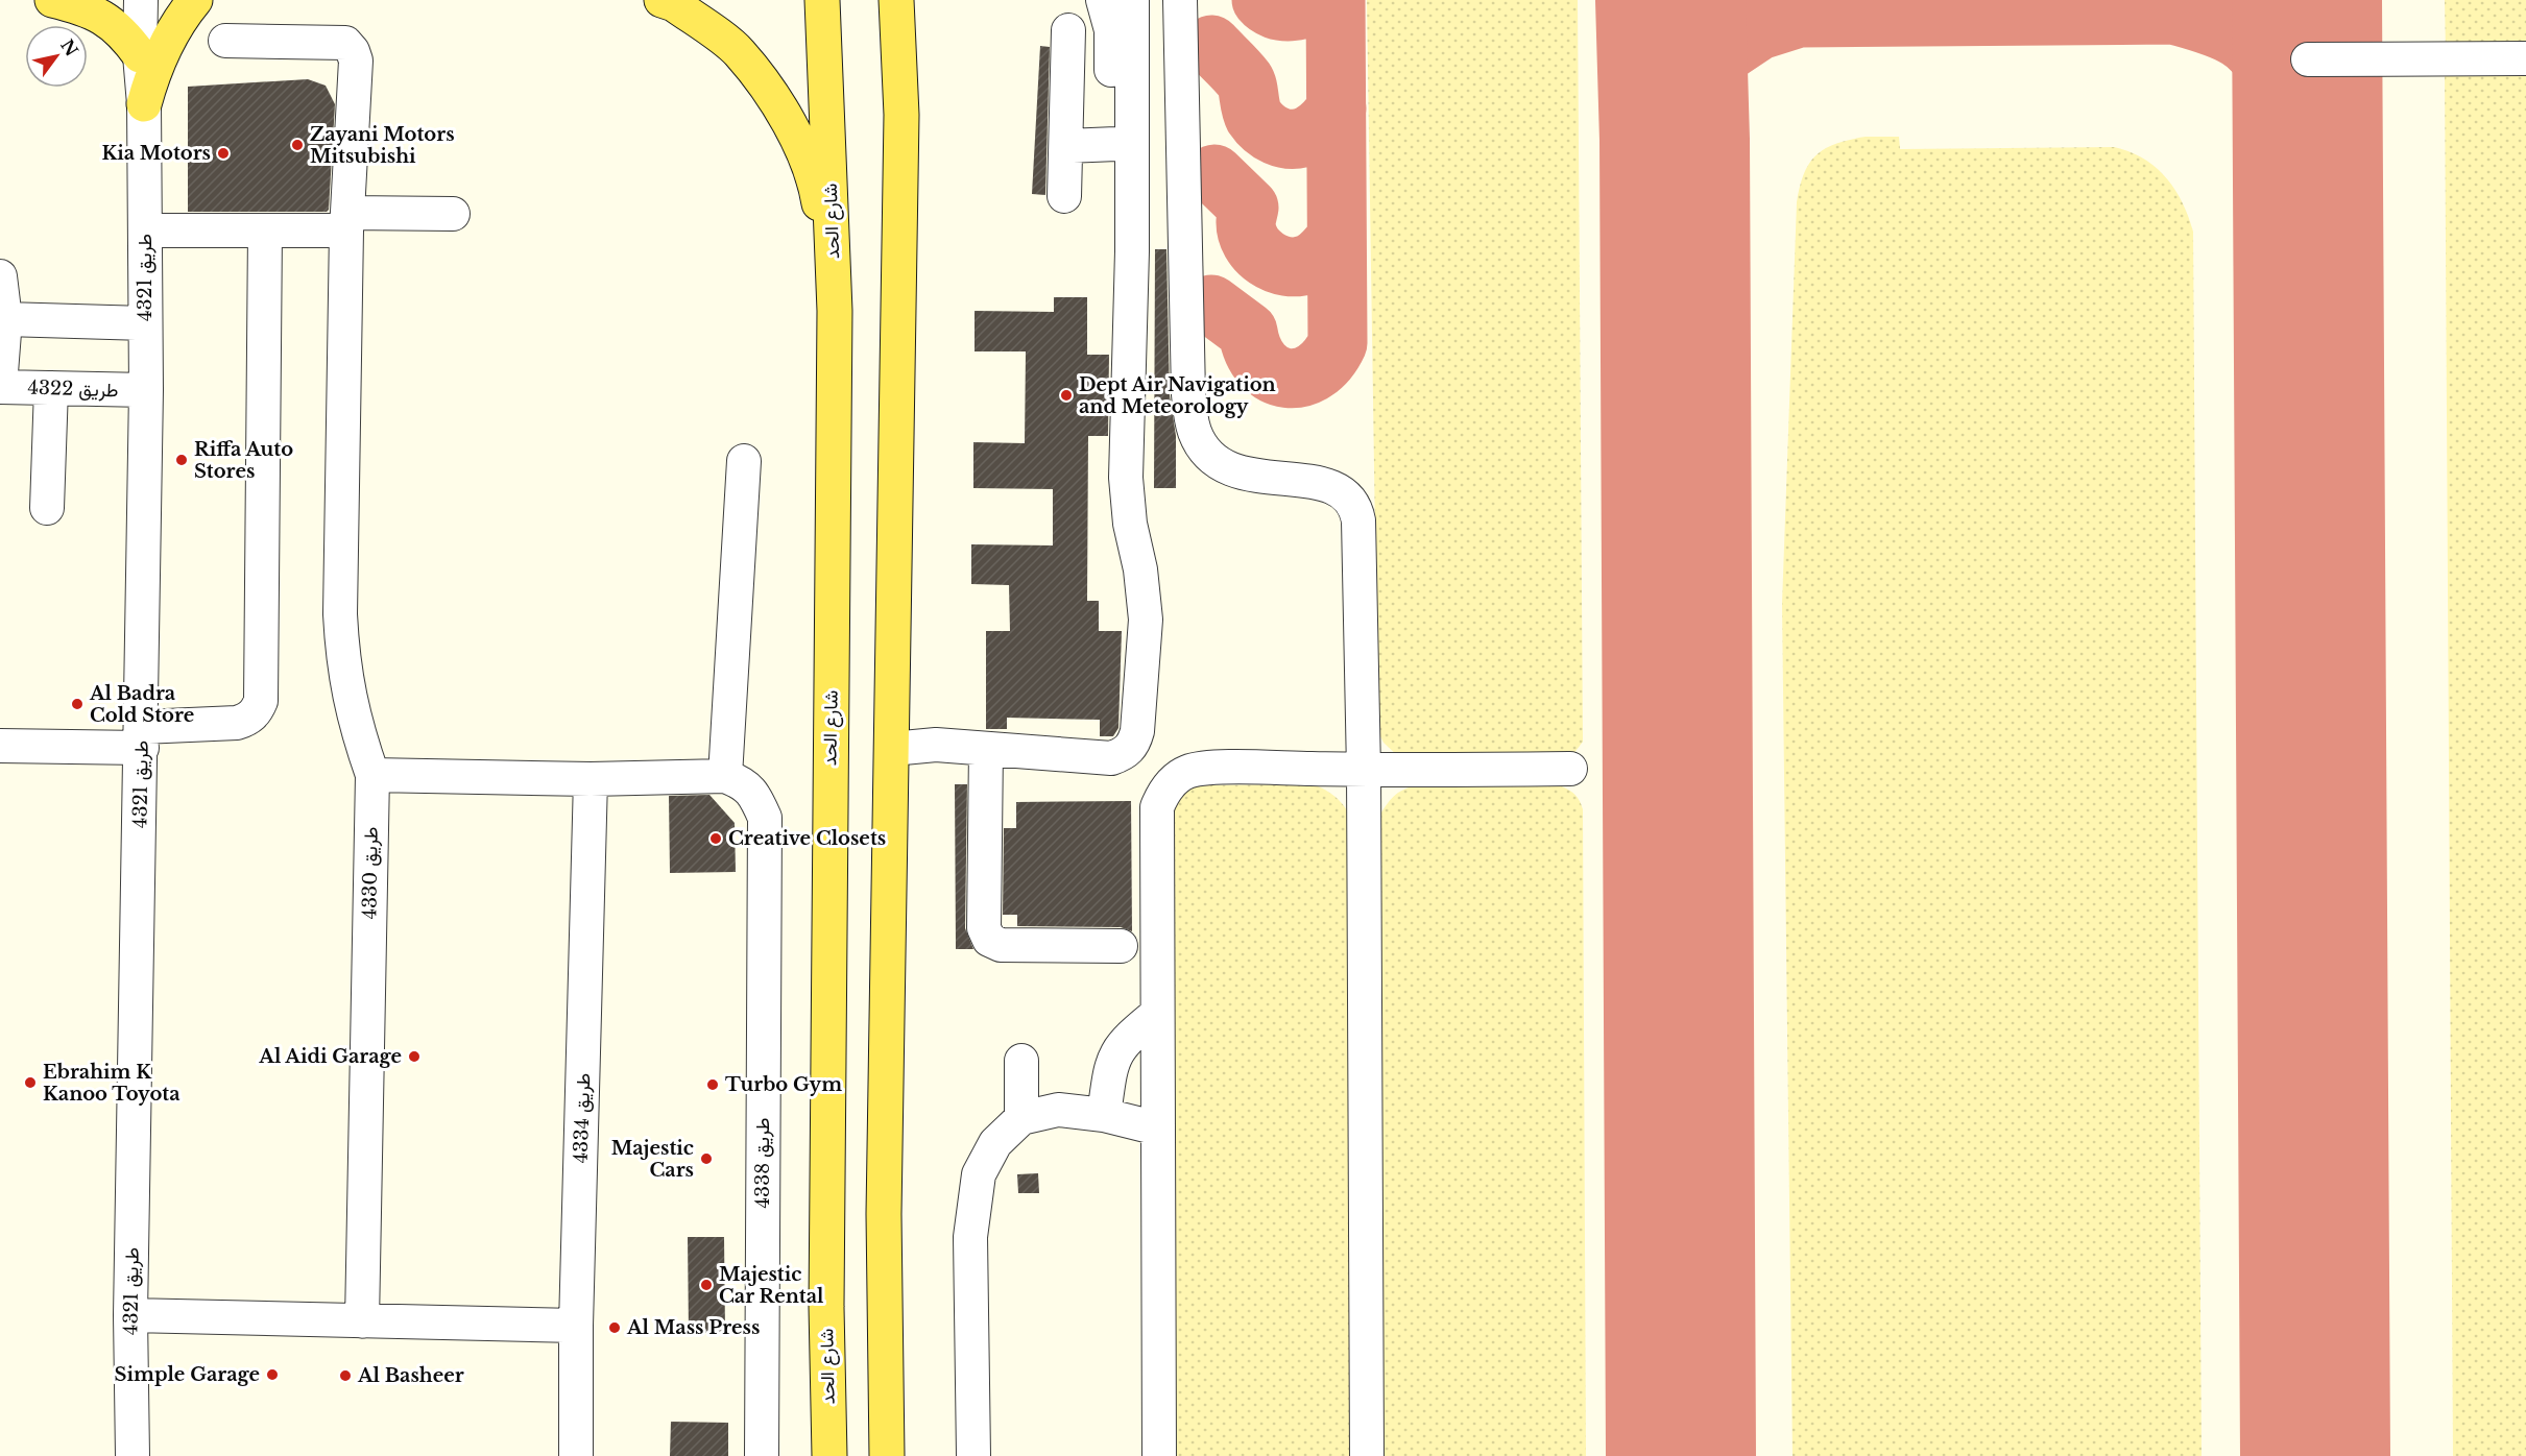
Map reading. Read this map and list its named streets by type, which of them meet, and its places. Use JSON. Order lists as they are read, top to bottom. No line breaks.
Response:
{"streets":{"main road":["شارع الحد"],"street":["طريق 4321","طريق 4322","طريق 4330","طريق 4334","طريق 4338"]},"crossings":[["طريق 4321","طريق 4322"]],"places":["Zayani Motors Mitsubishi","Kia Motors","Dept Air Navigation and Meteorology","Riffa Auto Stores","Al Badra Cold Store","Creative Closets","Al Aidi Garage","Ebrahim K Kanoo Toyota","Turbo Gym","Majestic Cars","Majestic Car Rental","Al Mass Press","Simple Garage","Al Basheer"],"north":"top right"}
